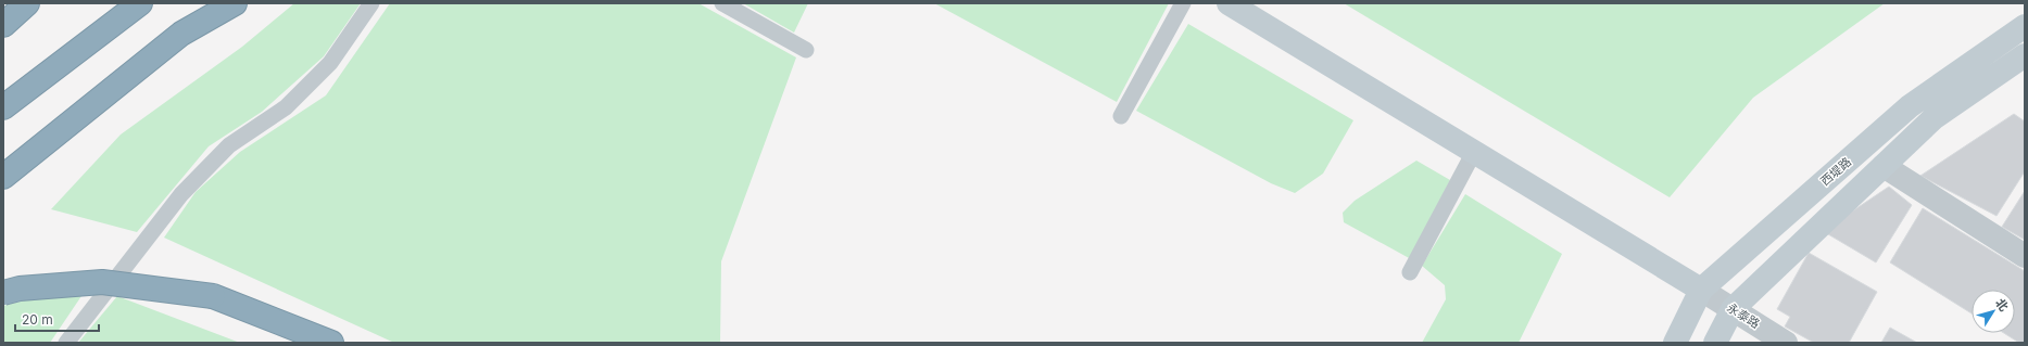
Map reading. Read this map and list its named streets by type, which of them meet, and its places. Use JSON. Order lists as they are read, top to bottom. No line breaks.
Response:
{"streets":{"street":["西堤路","永泰路"]},"crossings":[["西堤路","永泰路"]],"scale_bar":"20 m","north":"top right"}
